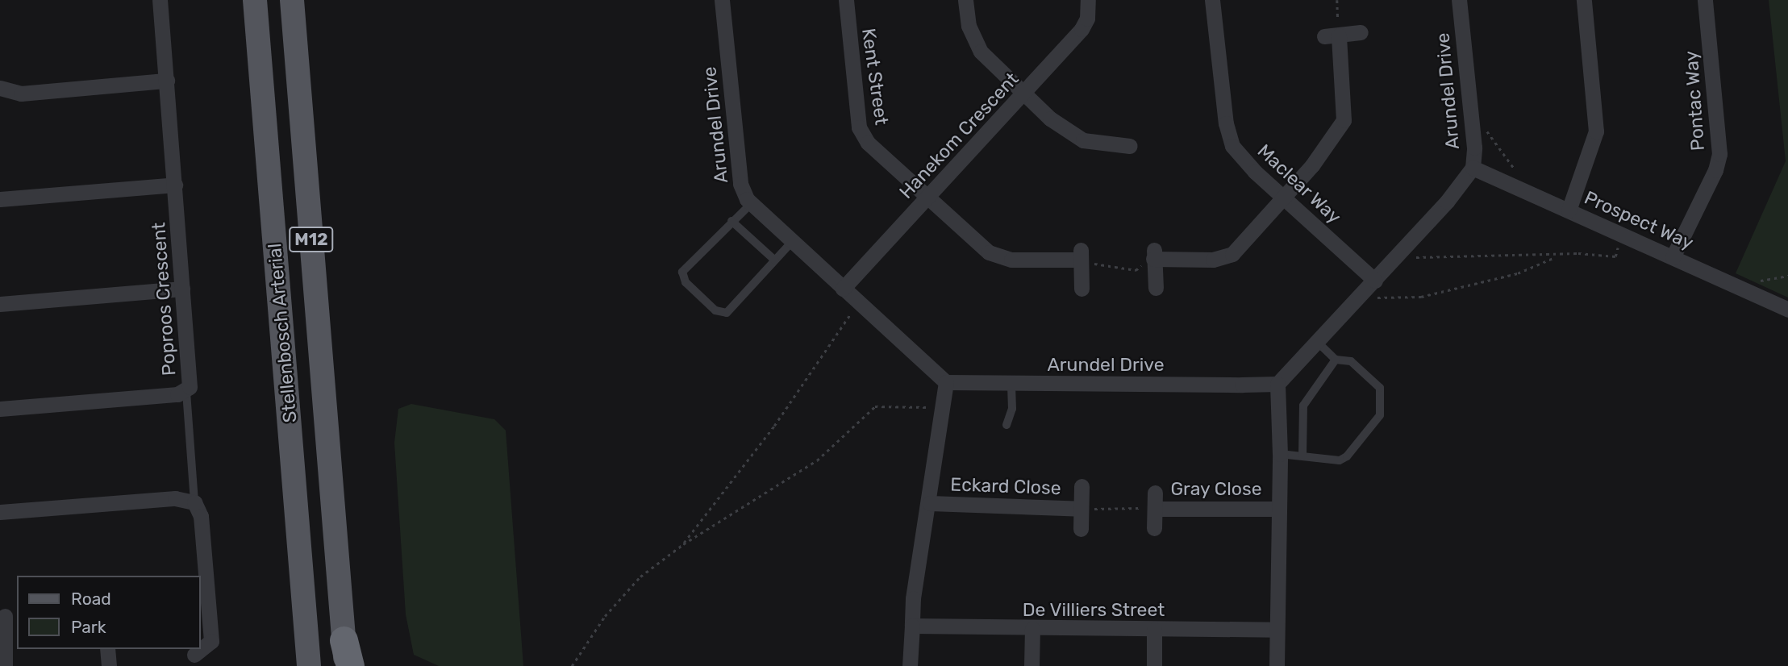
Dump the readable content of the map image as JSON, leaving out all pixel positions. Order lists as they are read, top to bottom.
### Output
{
  "streets": {
    "main road": ["M12", "Stellenbosch Arterial"],
    "street": [
      "Kent Street",
      "Arundel Drive",
      "Pontac Way",
      "Hanekom Crescent",
      "Maclear Way",
      "Prospect Way",
      "Poproos Crescent",
      "Eckard Close",
      "Gray Close",
      "De Villiers Street"
    ]
  },
  "crossings": [
    ["Kent Street", "Hanekom Crescent"],
    ["Arundel Drive", "Hanekom Crescent"],
    ["Arundel Drive", "Maclear Way"],
    ["Arundel Drive", "Prospect Way"],
    ["Pontac Way", "Prospect Way"]
  ],
  "legend": ["Road", "Park"]
}
